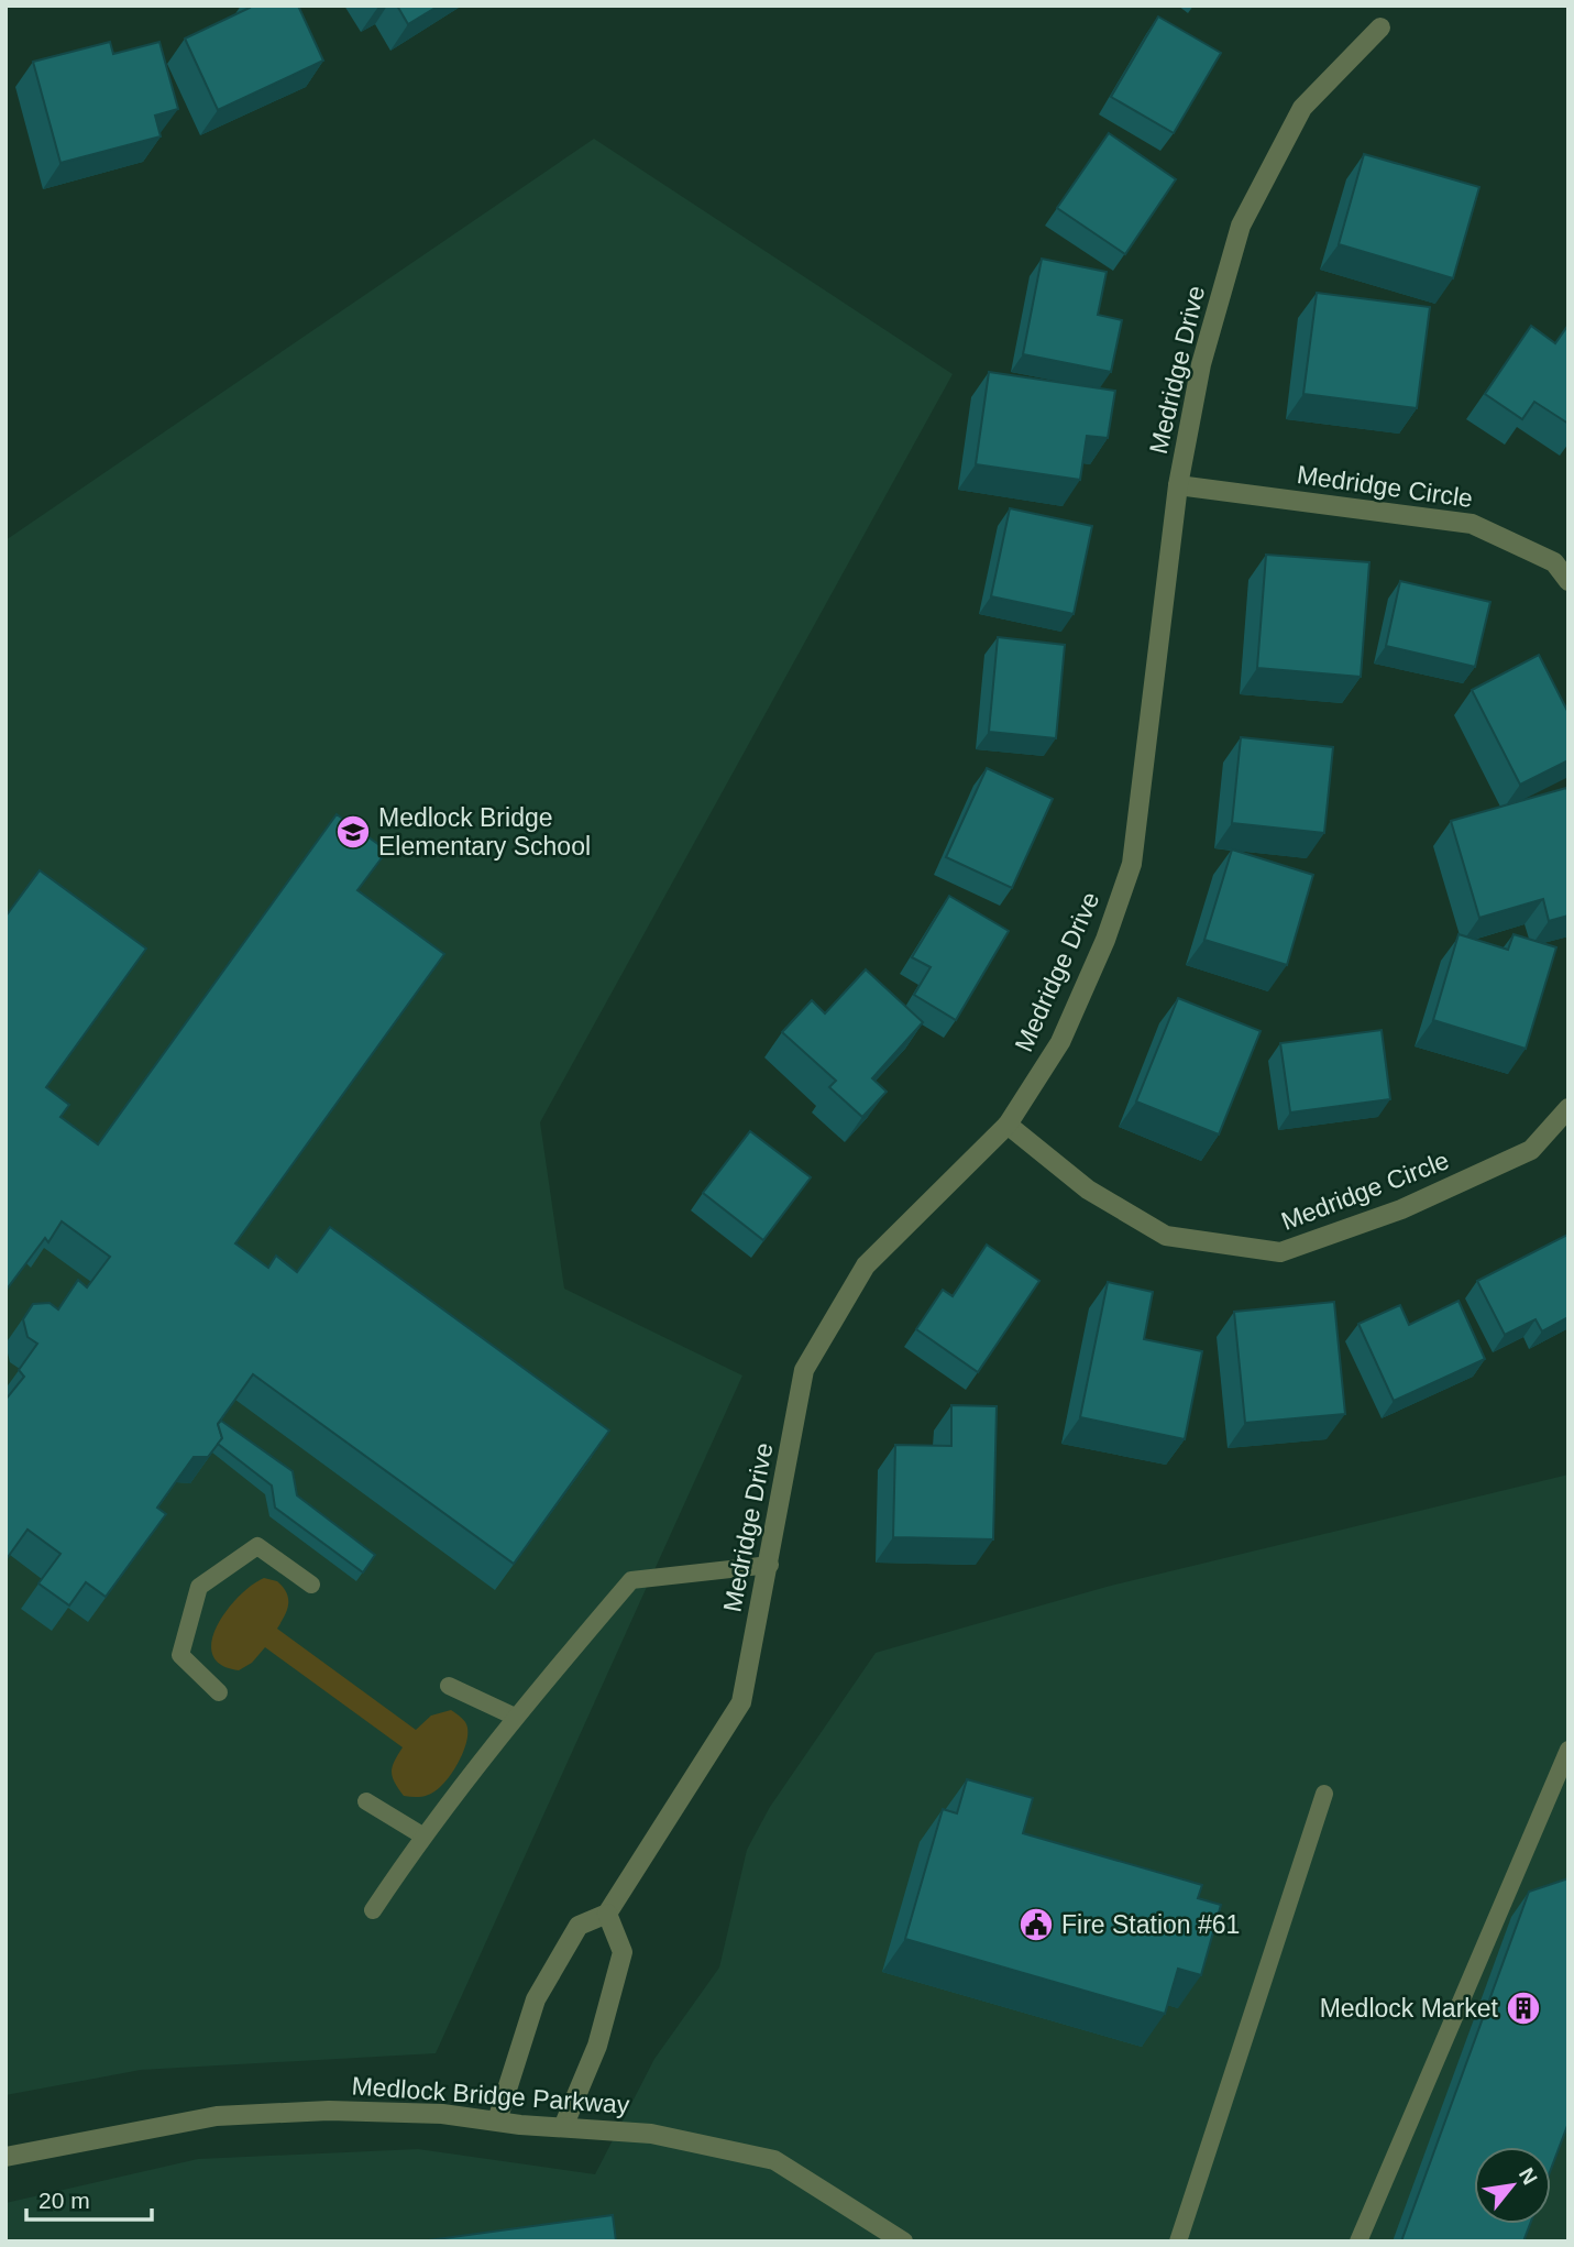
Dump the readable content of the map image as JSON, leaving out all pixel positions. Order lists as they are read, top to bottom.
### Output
{
  "streets": {
    "street": ["Medridge Drive", "Medridge Circle", "Medlock Bridge Parkway"]
  },
  "crossings": [
    ["Medridge Drive", "Medridge Circle"],
    ["Medridge Drive", "Medlock Bridge Parkway"]
  ],
  "places": {
    "school or university": ["Medlock Bridge Elementary School"],
    "public building": ["Fire Station #61"],
    "building": ["Medlock Market"]
  },
  "scale_bar": "20 m",
  "north": "top right"
}
